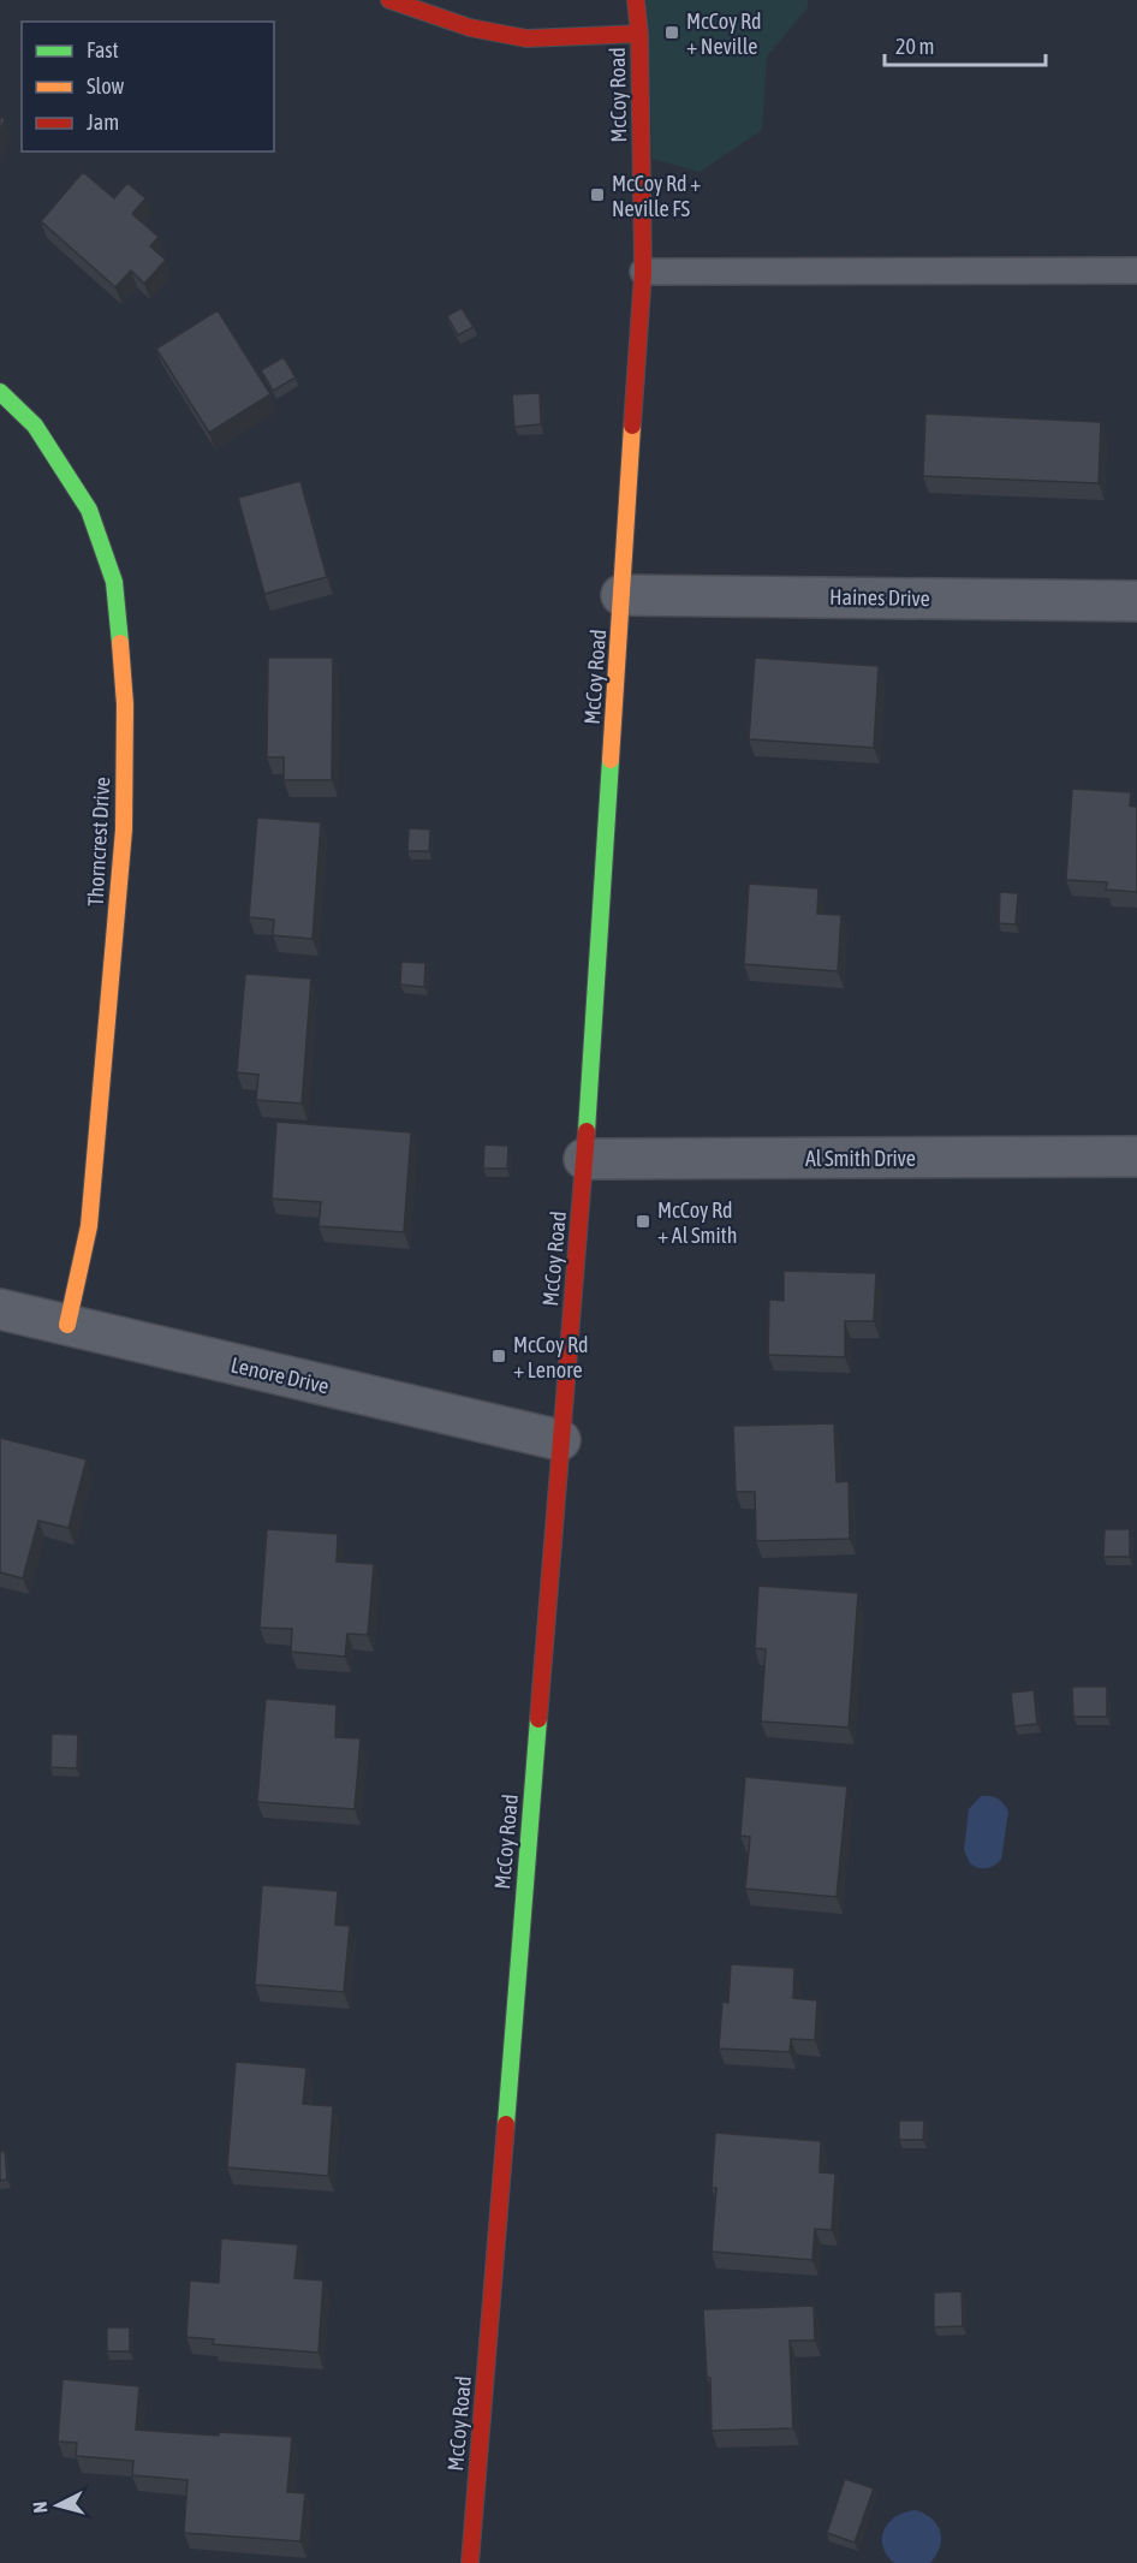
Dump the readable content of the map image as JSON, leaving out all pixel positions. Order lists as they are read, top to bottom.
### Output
{
  "streets": {
    "street": [
      "McCoy Road",
      "Haines Drive",
      "Thorncrest Drive",
      "Al Smith Drive",
      "Lenore Drive"
    ]
  },
  "crossings": [
    ["McCoy Road", "Haines Drive"],
    ["McCoy Road", "Al Smith Drive"],
    ["McCoy Road", "Lenore Drive"],
    ["Thorncrest Drive", "Lenore Drive"]
  ],
  "places": {
    "transit": [
      "McCoy Rd + Neville",
      "McCoy Rd + Neville FS",
      "McCoy Rd + Al Smith",
      "McCoy Rd + Lenore"
    ]
  },
  "legend": ["Fast", "Slow", "Jam"],
  "scale_bar": "20 m",
  "north": "left"
}
